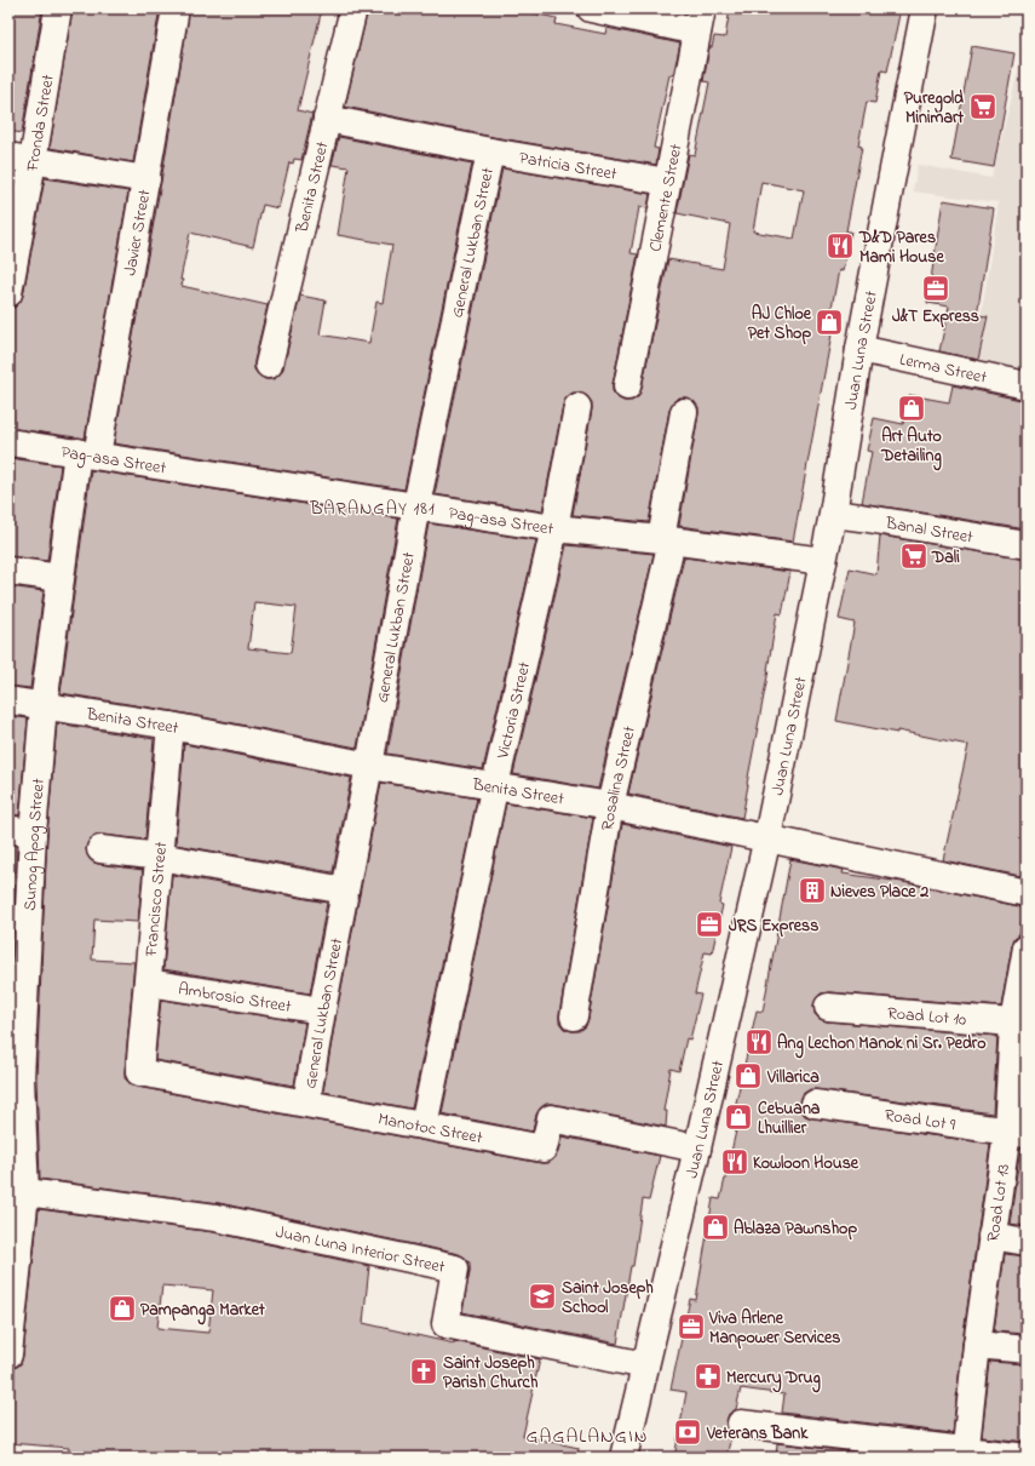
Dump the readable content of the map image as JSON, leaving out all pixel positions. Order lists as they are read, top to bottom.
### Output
{
  "streets": {
    "street": [
      "Fronda Street",
      "Patricia Street",
      "Benita Street",
      "Clemente Street",
      "Javier Street",
      "General Lukban Street",
      "Juan Luna Street",
      "Lerma Street",
      "Pag-asa Street",
      "Banal Street",
      "Victoria Street",
      "Rosalina Street",
      "Sunog Apog Street",
      "Francisco Street",
      "Ambrosio Street",
      "Road Lot 10",
      "Road Lot 9",
      "Manotoc Street",
      "Road Lot 13",
      "Juan Luna Interior Street"
    ]
  },
  "crossings": [
    ["Patricia Street", "Benita Street"],
    ["Patricia Street", "Clemente Street"],
    ["Patricia Street", "General Lukban Street"],
    ["Benita Street", "General Lukban Street"],
    ["Benita Street", "Juan Luna Street"],
    ["Benita Street", "Victoria Street"],
    ["Benita Street", "Rosalina Street"],
    ["Benita Street", "Sunog Apog Street"],
    ["Benita Street", "Francisco Street"],
    ["Javier Street", "Pag-asa Street"],
    ["Javier Street", "Sunog Apog Street"],
    ["General Lukban Street", "Pag-asa Street"],
    ["General Lukban Street", "Ambrosio Street"],
    ["General Lukban Street", "Manotoc Street"],
    ["Juan Luna Street", "Lerma Street"],
    ["Juan Luna Street", "Pag-asa Street"],
    ["Juan Luna Street", "Banal Street"],
    ["Juan Luna Street", "Manotoc Street"],
    ["Juan Luna Street", "Juan Luna Interior Street"],
    ["Pag-asa Street", "Victoria Street"],
    ["Pag-asa Street", "Rosalina Street"],
    ["Pag-asa Street", "Sunog Apog Street"],
    ["Victoria Street", "Manotoc Street"],
    ["Sunog Apog Street", "Juan Luna Interior Street"],
    ["Francisco Street", "Ambrosio Street"],
    ["Francisco Street", "Manotoc Street"],
    ["Road Lot 10", "Road Lot 13"],
    ["Road Lot 9", "Road Lot 13"]
  ],
  "districts": ["BARANGAY 181", "GAGALANGIN"],
  "places": {
    "supermarket": ["Puregold Minimart", "Dali"],
    "restaurant": ["D&D Pares Mami House", "Ang Lechon Manok ni Sr. Pedro", "Kowloon House"],
    "office": ["J&T Express", "JRS Express", "Viva Arlene Manpower Services"],
    "shop": [
      "AJ Chloe Pet Shop",
      "Art Auto Detailing",
      "Villarica",
      "Cebuana Lhuillier",
      "Ablaza Pawnshop",
      "Pampanga Market"
    ],
    "building": ["Nieves Place 2"],
    "school or university": ["Saint Joseph School"],
    "church": ["Saint Joseph Parish Church"],
    "pharmacy": ["Mercury Drug"],
    "bank": ["Veterans Bank"]
  }
}
